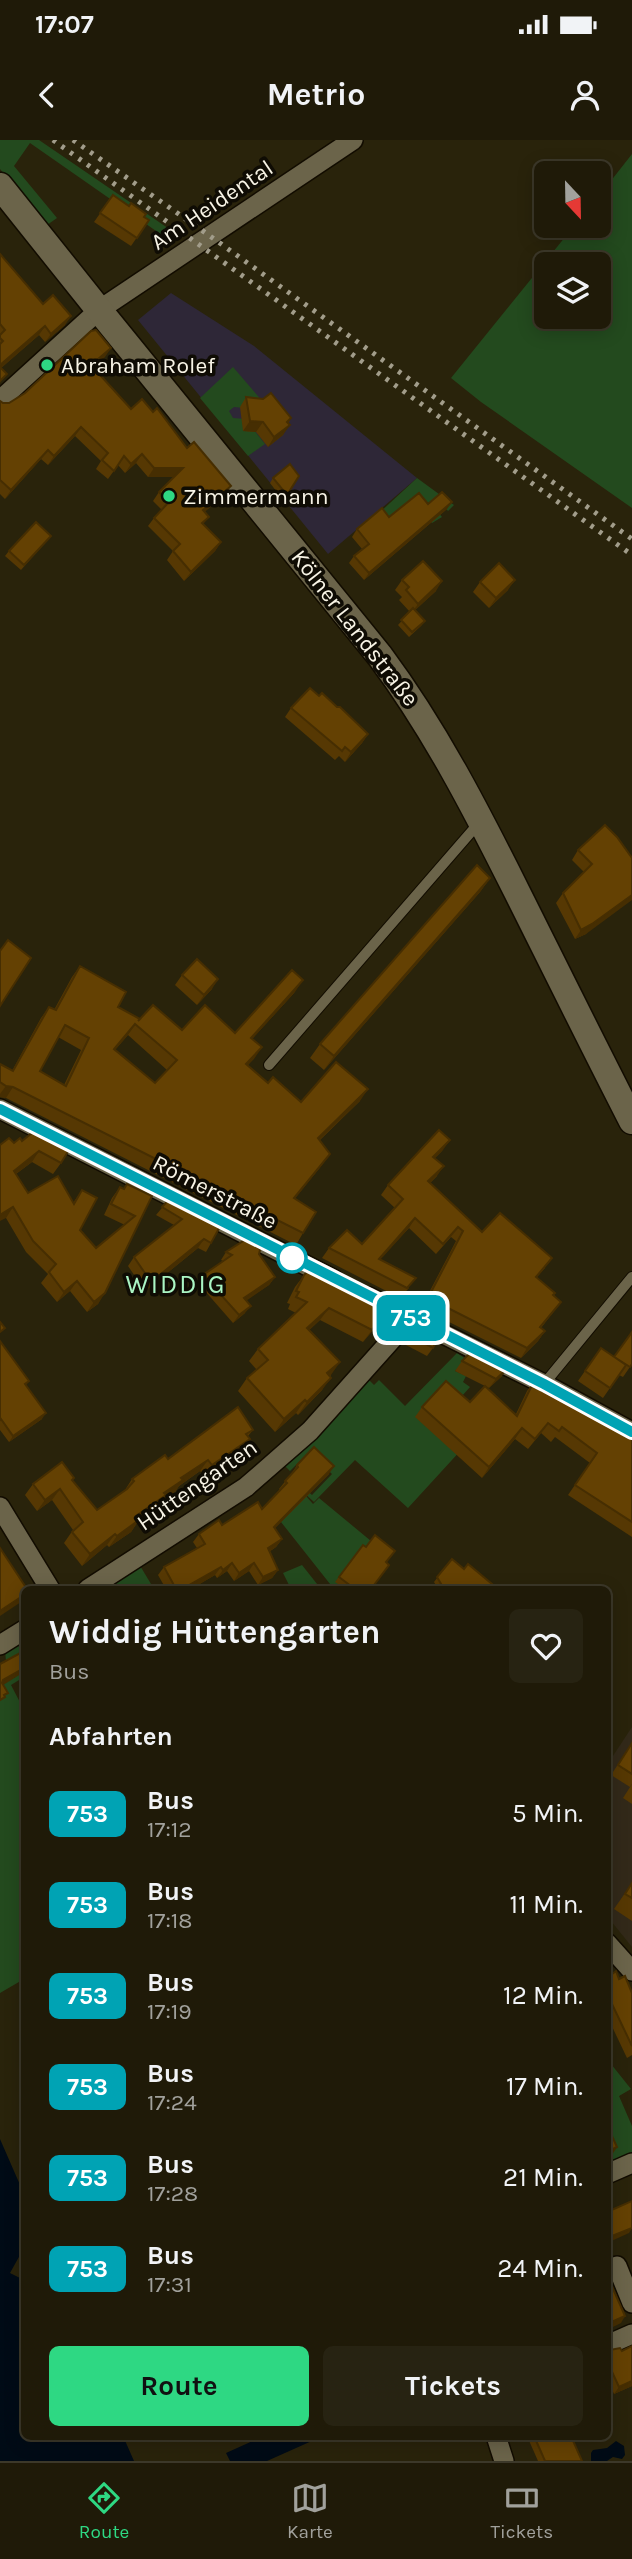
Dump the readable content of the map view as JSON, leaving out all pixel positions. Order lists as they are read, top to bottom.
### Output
{
  "streets": {
    "main road": ["Kölner Landstraße"],
    "street": ["Am Heidental", "Römerstraße", "Hüttengarten"]
  },
  "crossings": [
    ["Am Heidental", "Kölner Landstraße"],
    ["Römerstraße", "Hüttengarten"]
  ],
  "districts": ["WIDDIG"],
  "places": ["Abraham Rolef", "Zimmermann"],
  "lines": ["bus line 753"],
  "north": "bottom",
  "page": {
    "status": "17:07",
    "header": "Metrio",
    "on_map": "753",
    "heading": [
      ["Widdig Hüttengarten", "Bus"],
      "Abfahrten"
    ],
    "list": [
      {
        "mark": "753",
        "name": "Bus",
        "note": "17:12",
        "value": "5 Min."
      },
      {
        "mark": "753",
        "name": "Bus",
        "note": "17:18",
        "value": "11 Min."
      },
      {
        "mark": "753",
        "name": "Bus",
        "note": "17:19",
        "value": "12 Min."
      },
      {
        "mark": "753",
        "name": "Bus",
        "note": "17:24",
        "value": "17 Min."
      },
      {
        "mark": "753",
        "name": "Bus",
        "note": "17:28",
        "value": "21 Min."
      },
      {
        "mark": "753",
        "name": "Bus",
        "note": "17:31",
        "value": "24 Min."
      }
    ],
    "buttons": ["Route", "Tickets"],
    "tabs": ["Route", "Karte", "Tickets"]
  }
}
